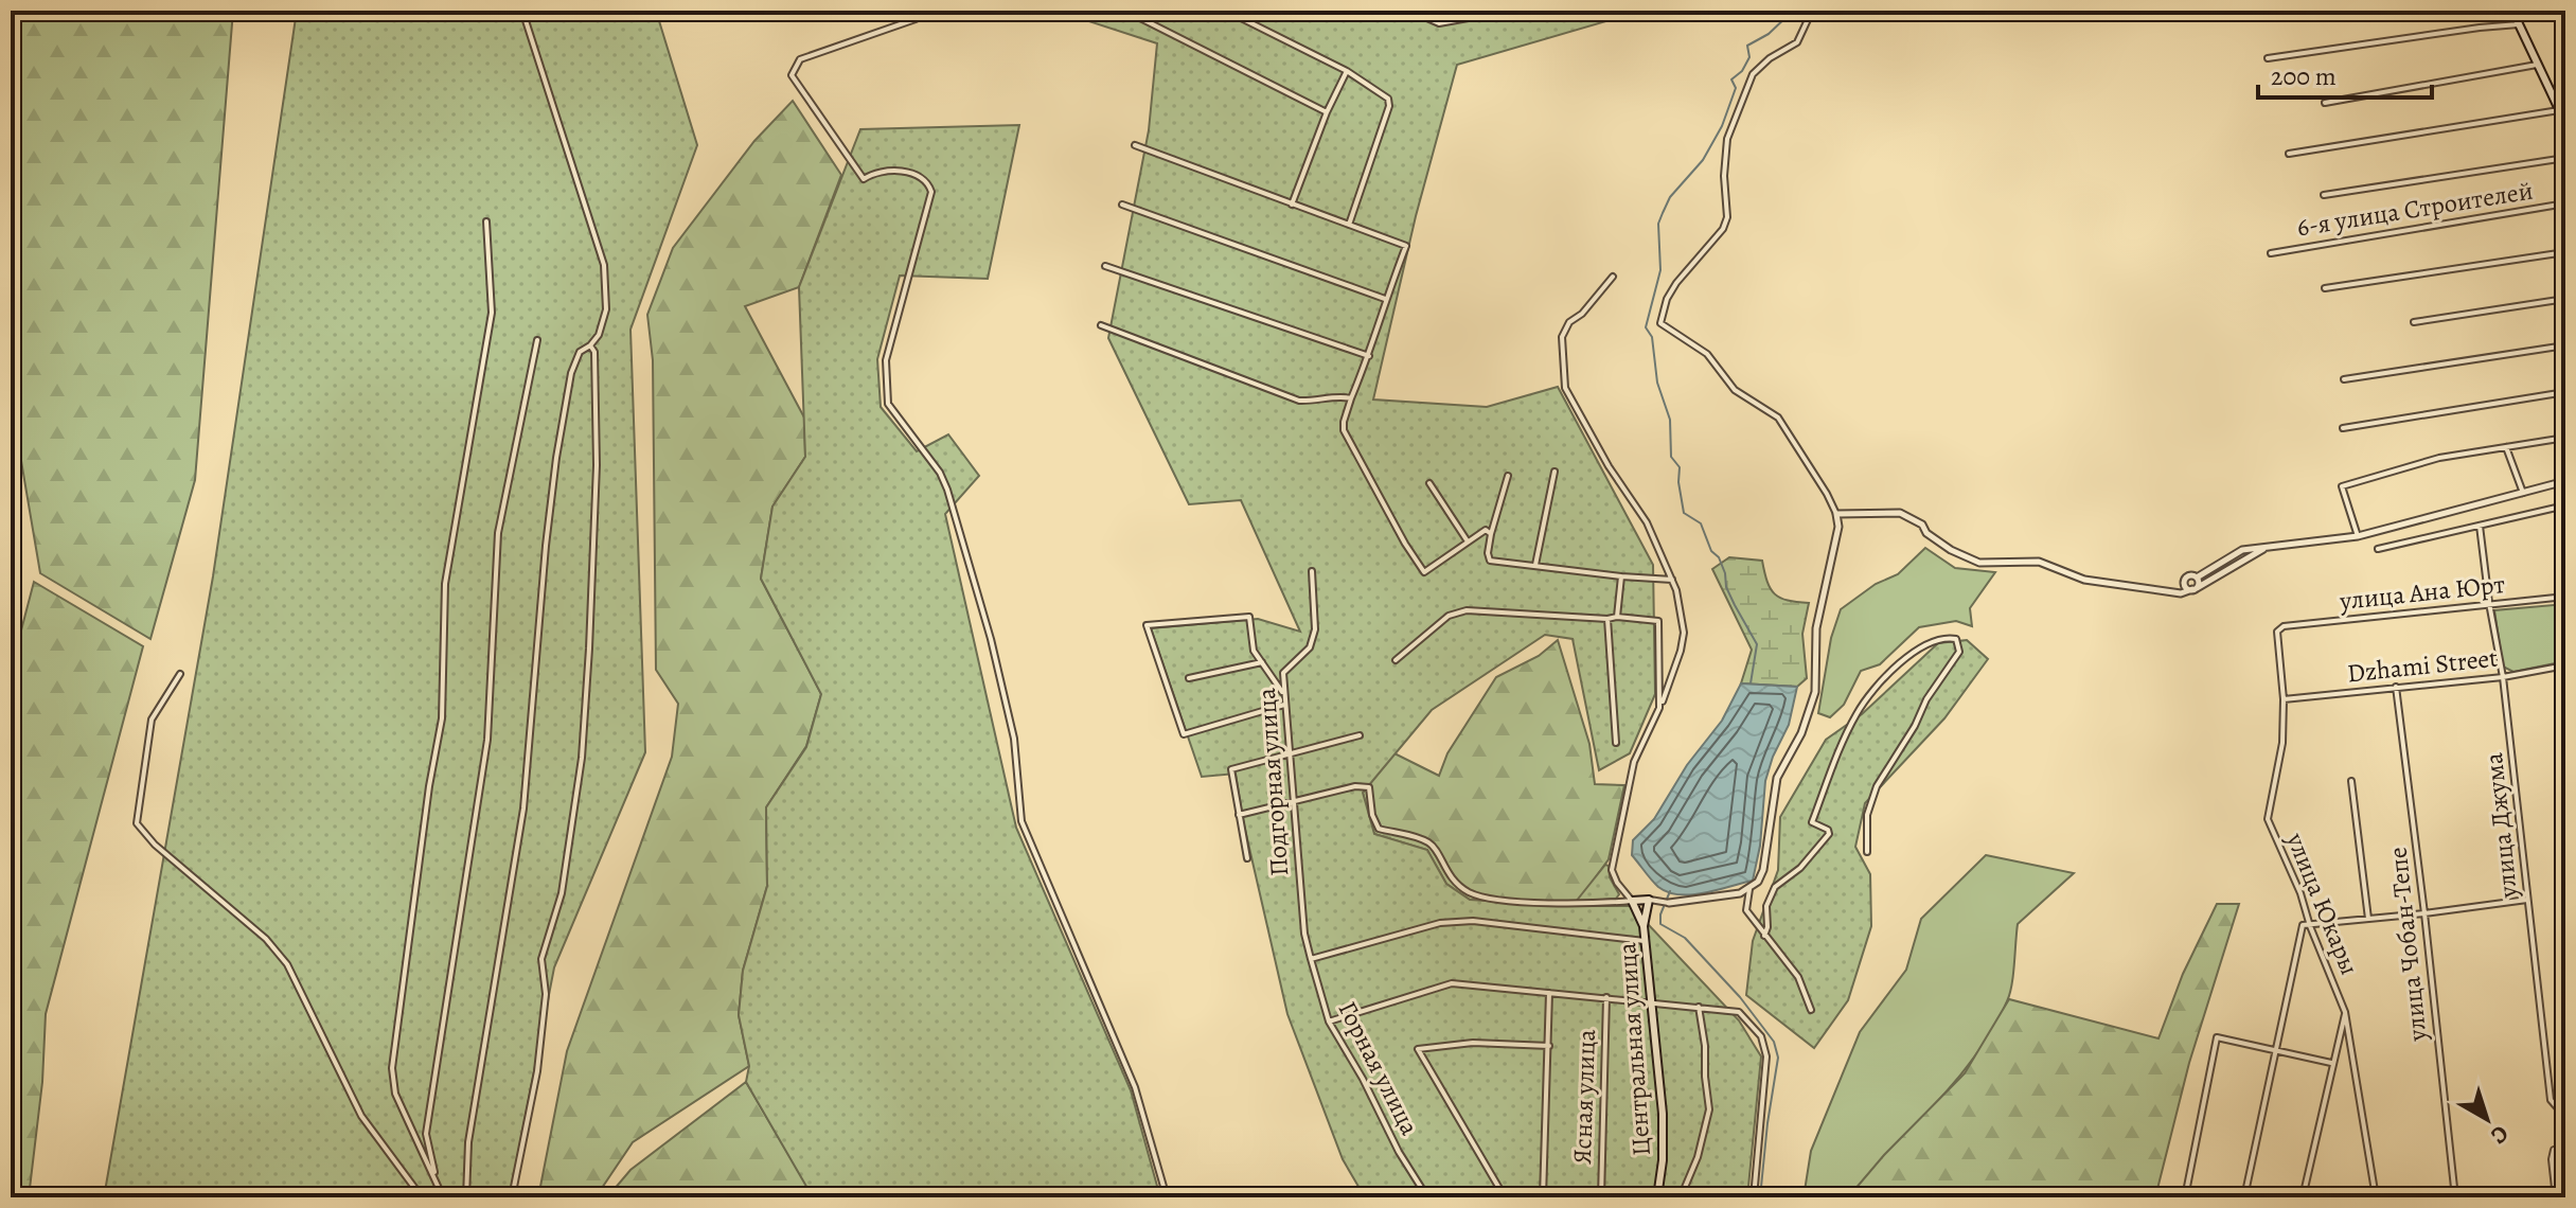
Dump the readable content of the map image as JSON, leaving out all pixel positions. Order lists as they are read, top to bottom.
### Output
{
  "streets": {
    "main road": ["Центральная улица"],
    "street": [
      "6-я улица Строителей",
      "улица Ана Юрт",
      "Dzhami Street",
      "Подгорная улица",
      "улица Джума",
      "улица Юкары",
      "улица Чобан-Тепе",
      "Горная улица",
      "Ясная улица"
    ]
  },
  "crossings": [
    ["улица Ана Юрт", "улица Джума"],
    ["улица Ана Юрт", "улица Юкары"],
    ["Dzhami Street", "улица Джума"],
    ["Dzhami Street", "улица Юкары"],
    ["Dzhami Street", "улица Чобан-Тепе"],
    ["Подгорная улица", "Горная улица"]
  ],
  "scale_bar": "200 m",
  "north": "bottom right"
}
